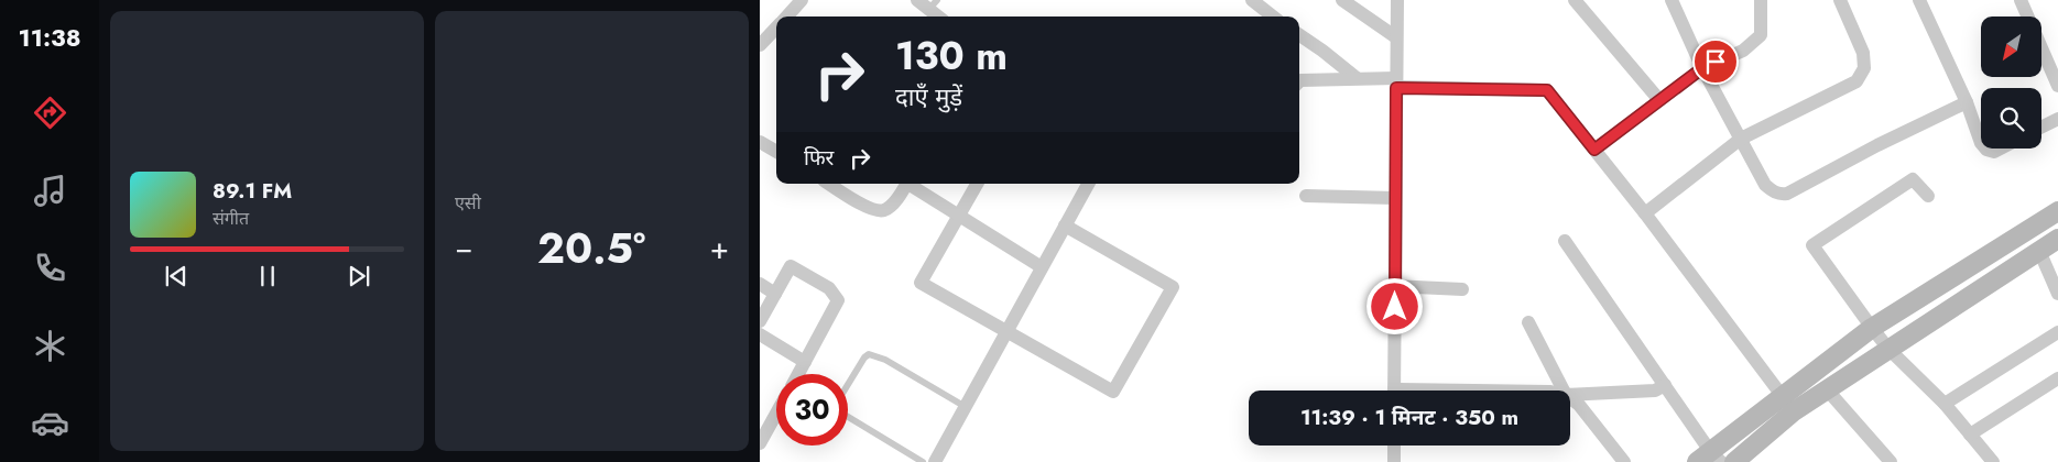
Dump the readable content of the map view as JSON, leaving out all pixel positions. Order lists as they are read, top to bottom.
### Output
{
  "north": "bottom left",
  "page": {
    "tabs": "11:38",
    "tile": "एसी",
    "turn": ["130 m", "दाएँ मुड़ें"],
    "then": "फिर",
    "song": ["89.1 FM", "संगीत"],
    "heat": ["−", "20.5°", "+"],
    "limit": "30",
    "trip": "11:39 · 1 मिनट · 350 m"
  }
}
